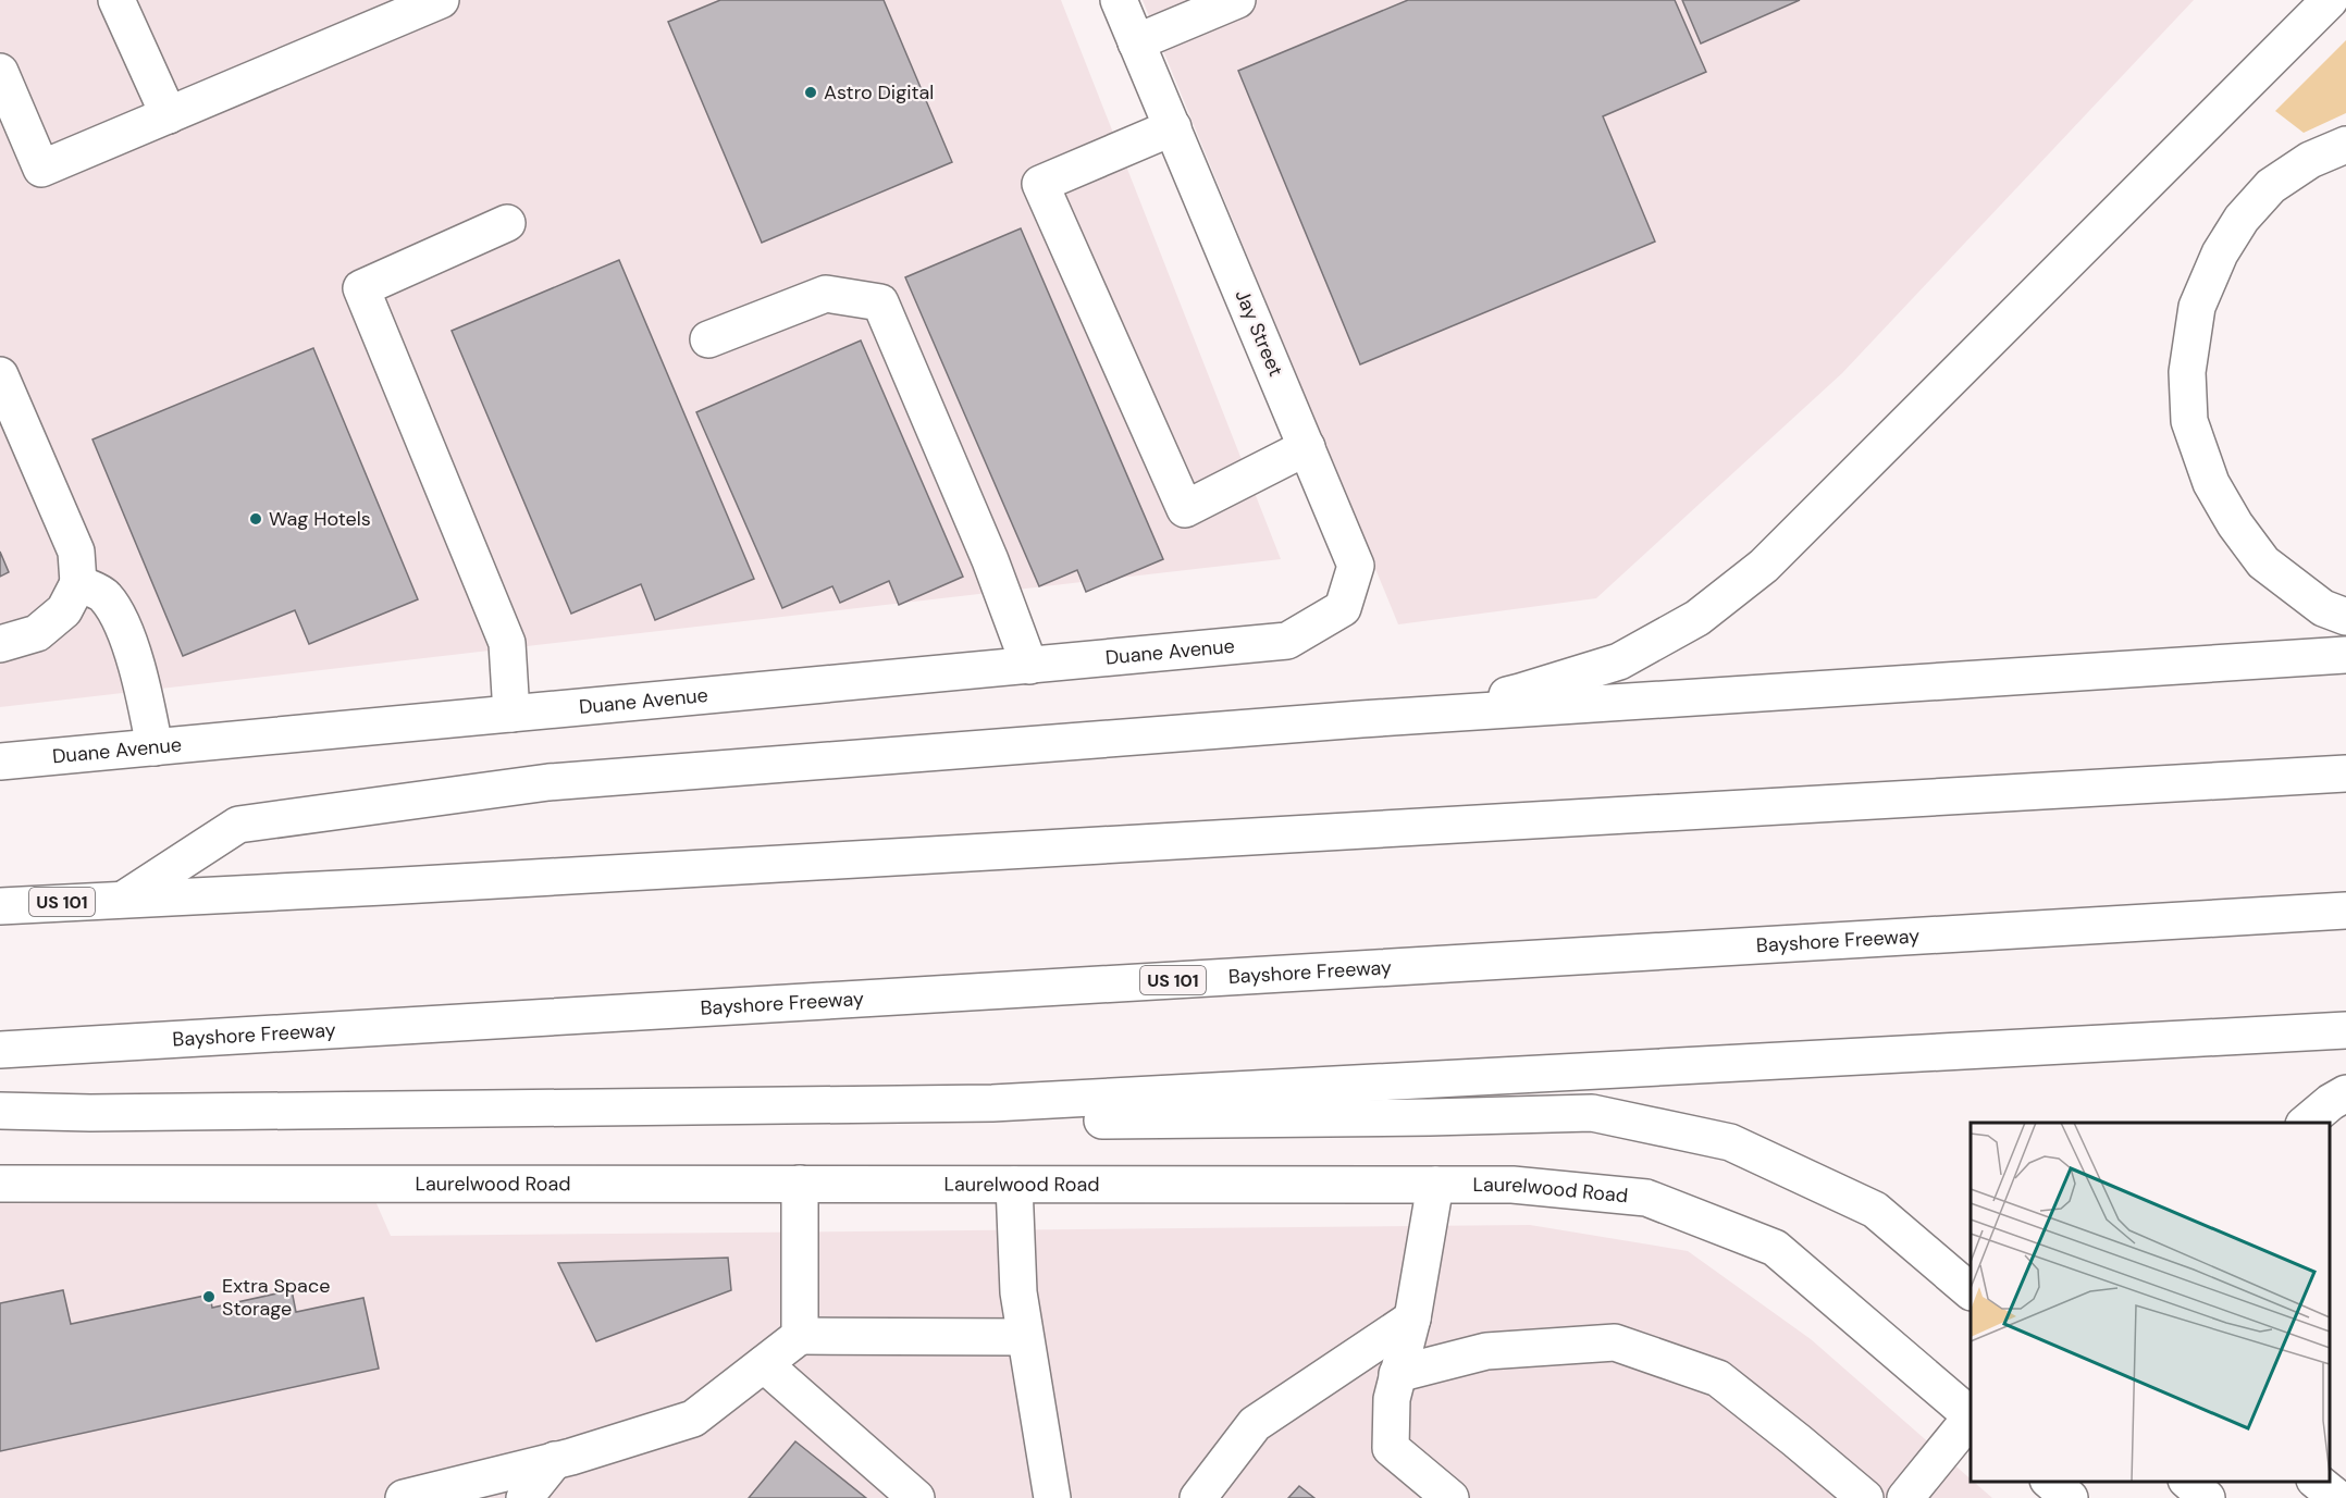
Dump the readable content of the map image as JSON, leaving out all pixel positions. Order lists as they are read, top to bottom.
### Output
{
  "streets": {
    "main road": [
      "Jay Street",
      "Duane Avenue",
      "US 101",
      "Bayshore Freeway",
      "Laurelwood Road"
    ]
  },
  "crossings": [
    ["Jay Street", "Duane Avenue"]
  ],
  "places": ["Astro Digital", "Wag Hotels", "Extra Space Storage"]
}
